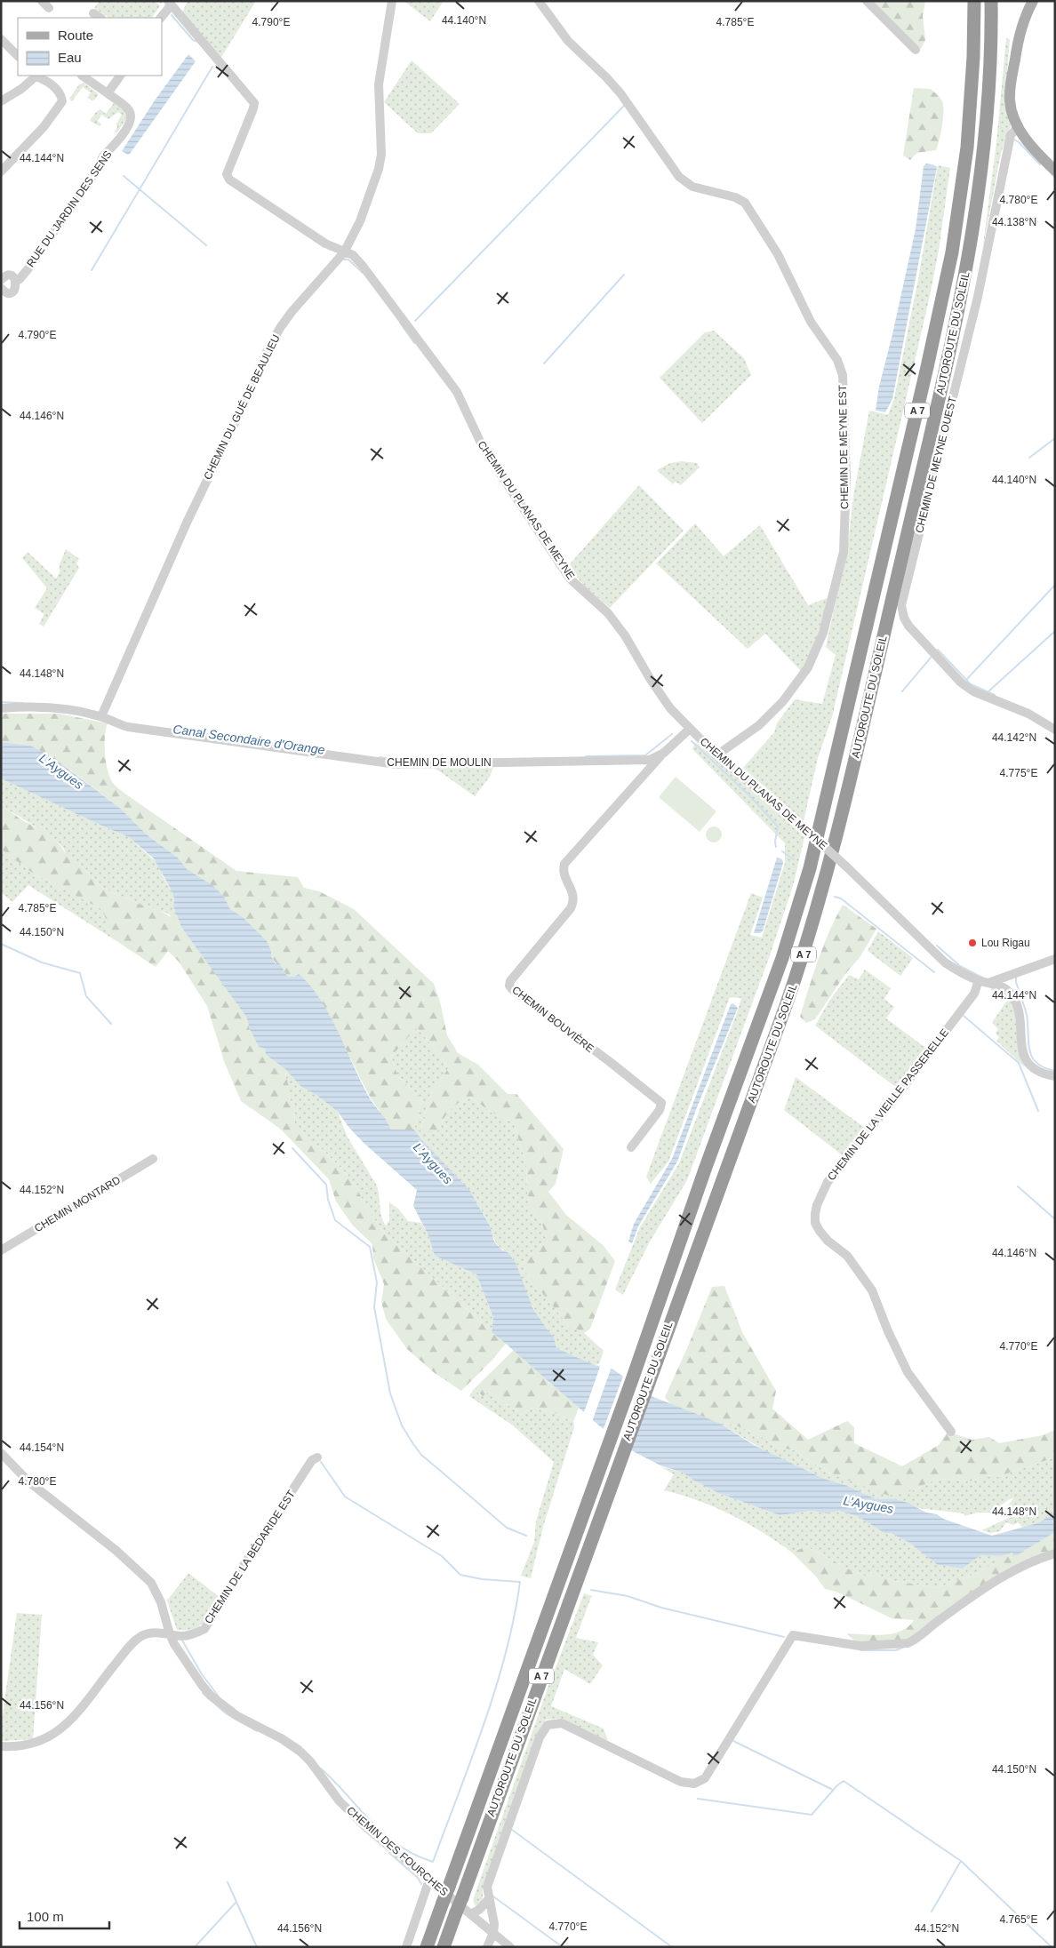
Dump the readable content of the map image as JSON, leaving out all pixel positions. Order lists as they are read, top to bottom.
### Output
{
  "streets": {
    "highway": ["AUTOROUTE DU SOLEIL", "A 7"],
    "street": [
      "RUE DU JARDIN DES SENS",
      "CHEMIN DU GUÉ DE BEAULIEU",
      "CHEMIN DE MEYNE EST",
      "CHEMIN DE MEYNE OUEST",
      "CHEMIN DU PLANAS DE MEYNE",
      "CHEMIN DE MOULIN",
      "CHEMIN BOUVIÈRE",
      "CHEMIN DE LA VIEILLE PASSERELLE",
      "CHEMIN MONTARD",
      "CHEMIN DE LA BÉDARIDE EST",
      "CHEMIN DES FOURCHES"
    ]
  },
  "crossings": [
    ["CHEMIN DU GUÉ DE BEAULIEU", "CHEMIN DU PLANAS DE MEYNE"],
    ["CHEMIN DU GUÉ DE BEAULIEU", "CHEMIN DE MOULIN"],
    ["CHEMIN DE MEYNE EST", "CHEMIN DU PLANAS DE MEYNE"],
    ["CHEMIN DU PLANAS DE MEYNE", "CHEMIN DE MOULIN"],
    ["CHEMIN DU PLANAS DE MEYNE", "CHEMIN DE LA VIEILLE PASSERELLE"],
    ["CHEMIN DE MOULIN", "CHEMIN BOUVIÈRE"],
    ["CHEMIN DE LA BÉDARIDE EST", "CHEMIN DES FOURCHES"]
  ],
  "water": ["Canal Secondaire d'Orange", "L'Aygues"],
  "places": ["Lou Rigau"],
  "legend": ["Route", "Eau"],
  "scale_bar": "100 m",
  "coordinates": [
    "44.140°N",
    "4.790°E",
    "4.785°E",
    "44.144°N",
    "4.780°E",
    "44.138°N",
    "44.146°N",
    "44.148°N",
    "44.142°N",
    "4.775°E",
    "44.150°N",
    "44.152°N",
    "4.770°E",
    "44.154°N",
    "44.156°N",
    "4.765°E"
  ]
}
